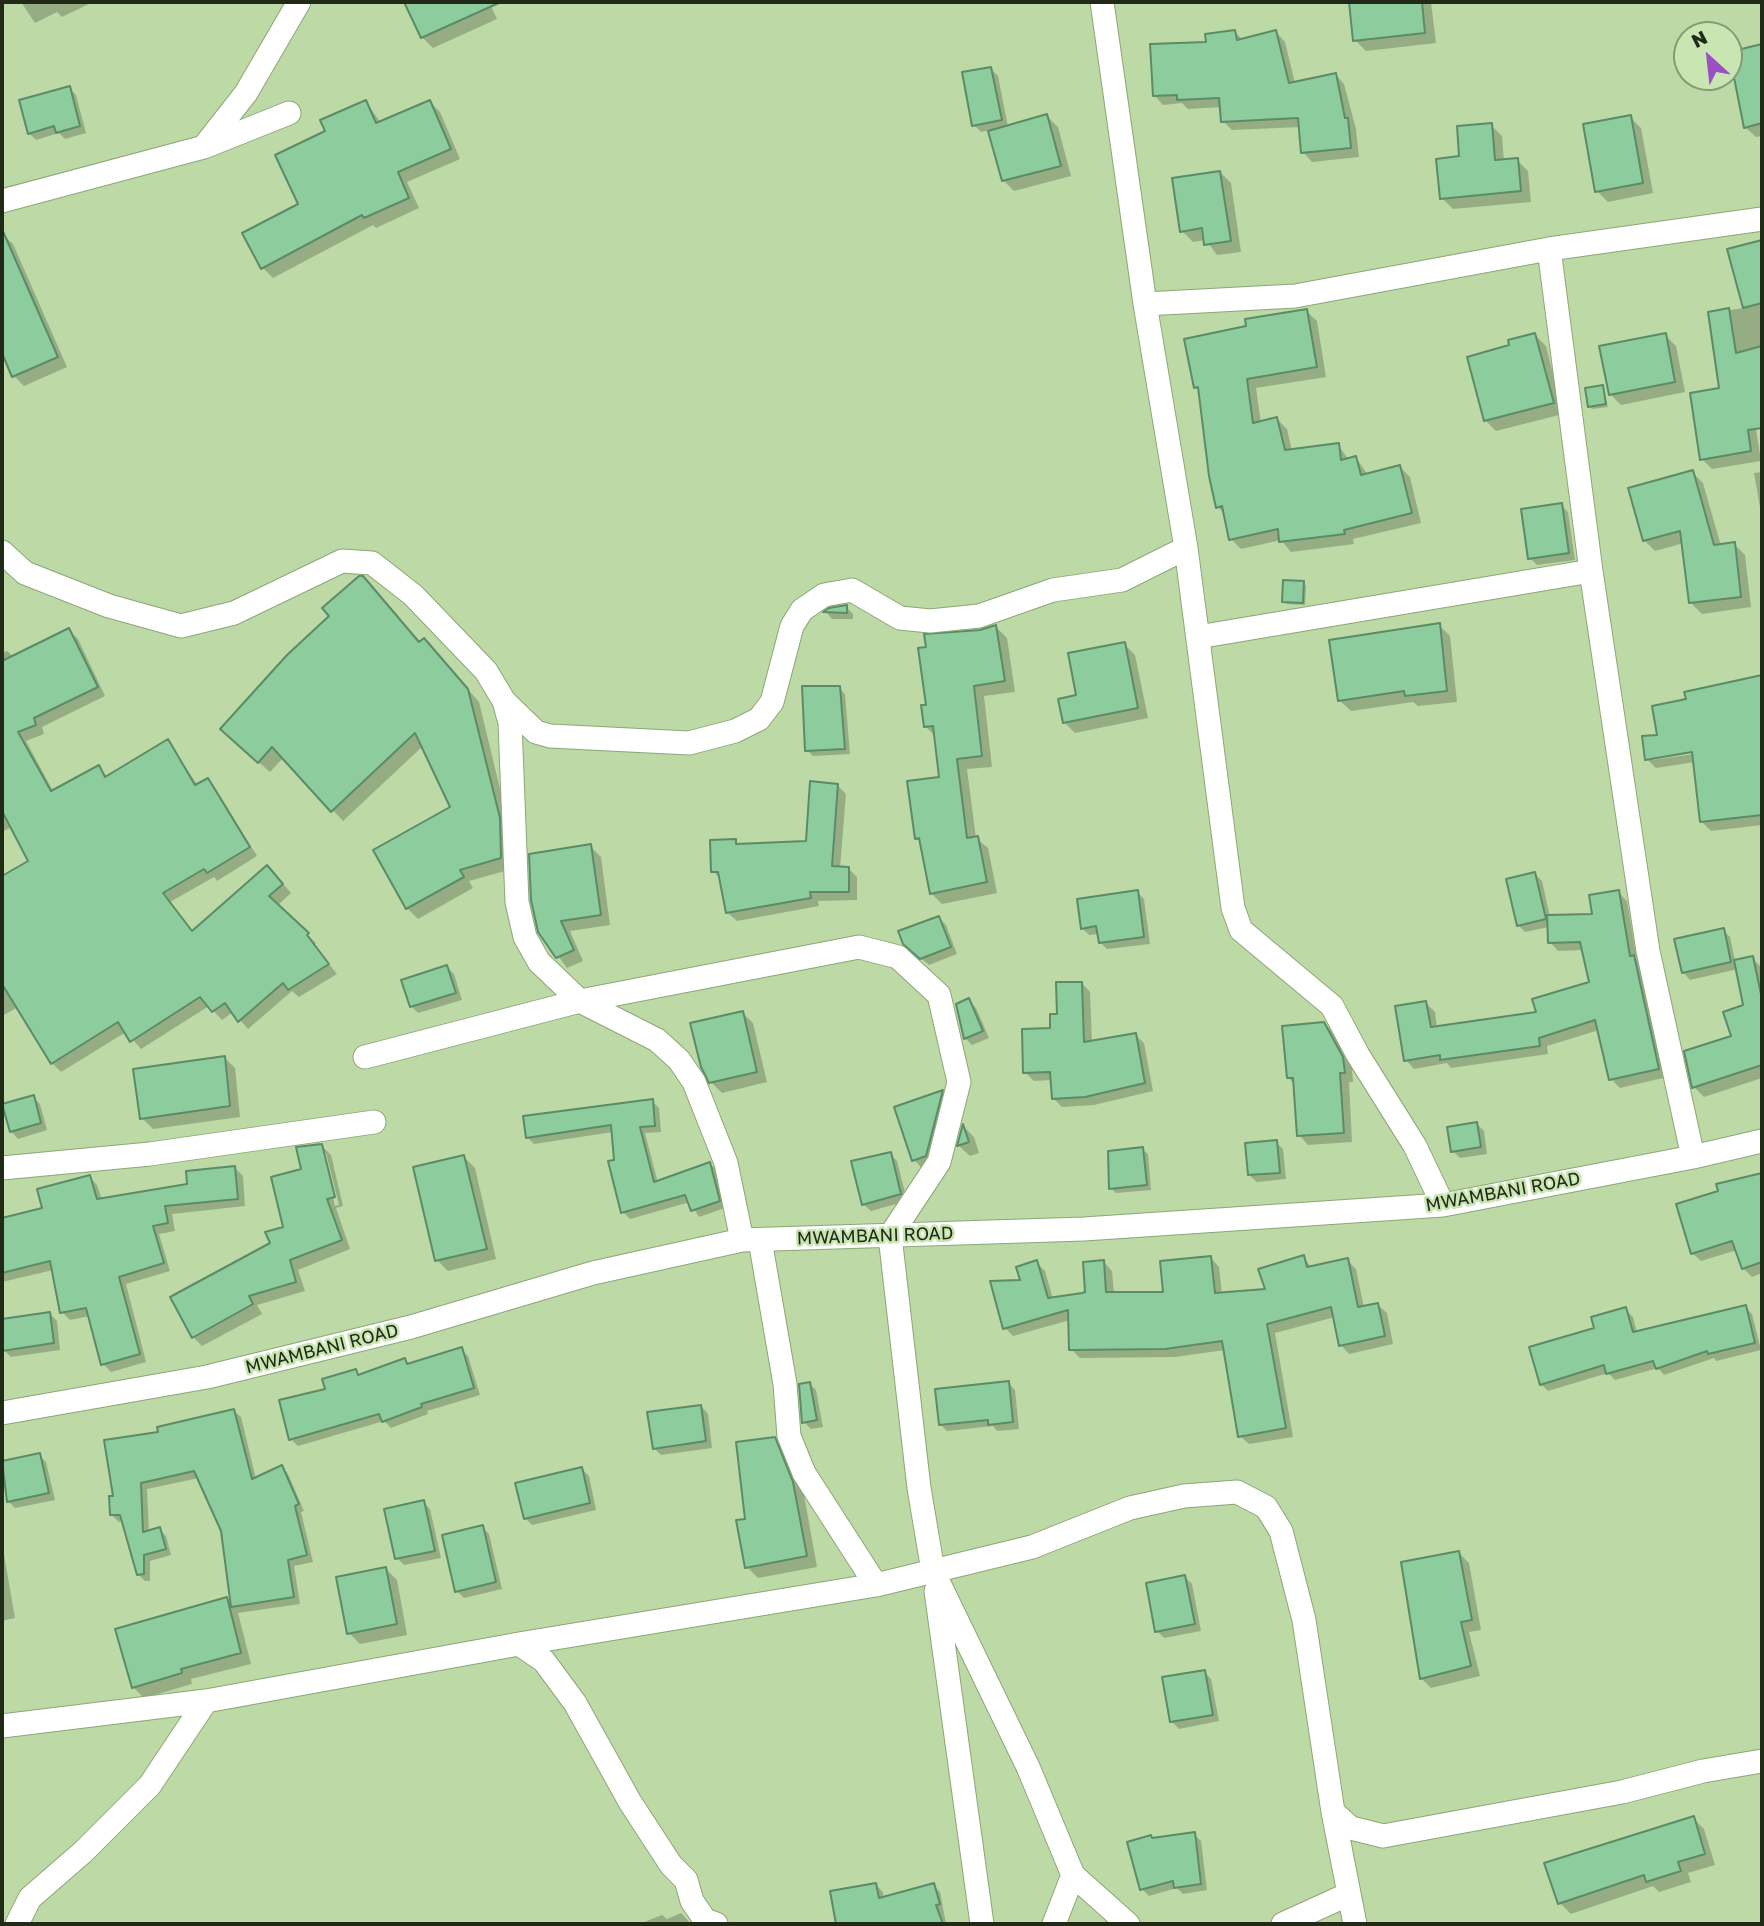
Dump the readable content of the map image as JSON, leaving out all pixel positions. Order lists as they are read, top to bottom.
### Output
{
  "streets": {
    "street": ["MWAMBANI ROAD"]
  },
  "north": "top left"
}
